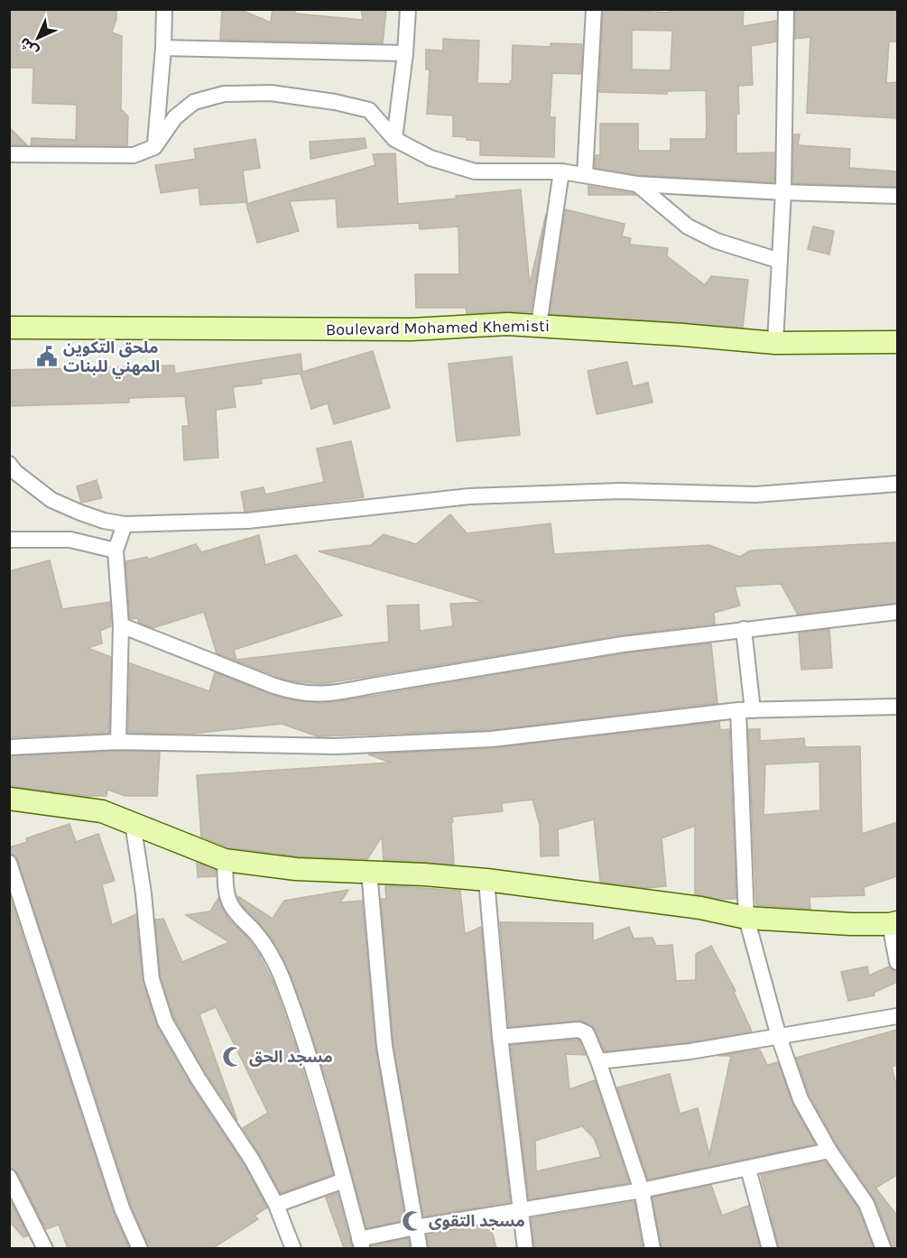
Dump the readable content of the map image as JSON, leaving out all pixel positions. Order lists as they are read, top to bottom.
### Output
{
  "streets": {
    "street": ["Boulevard Mohamed Khemisti"]
  },
  "places": {
    "public building": ["ملحق التكوين المهني للبنات"],
    "mosque": ["مسجد الحق", "مسجد التقوى"]
  },
  "north": "bottom left"
}
